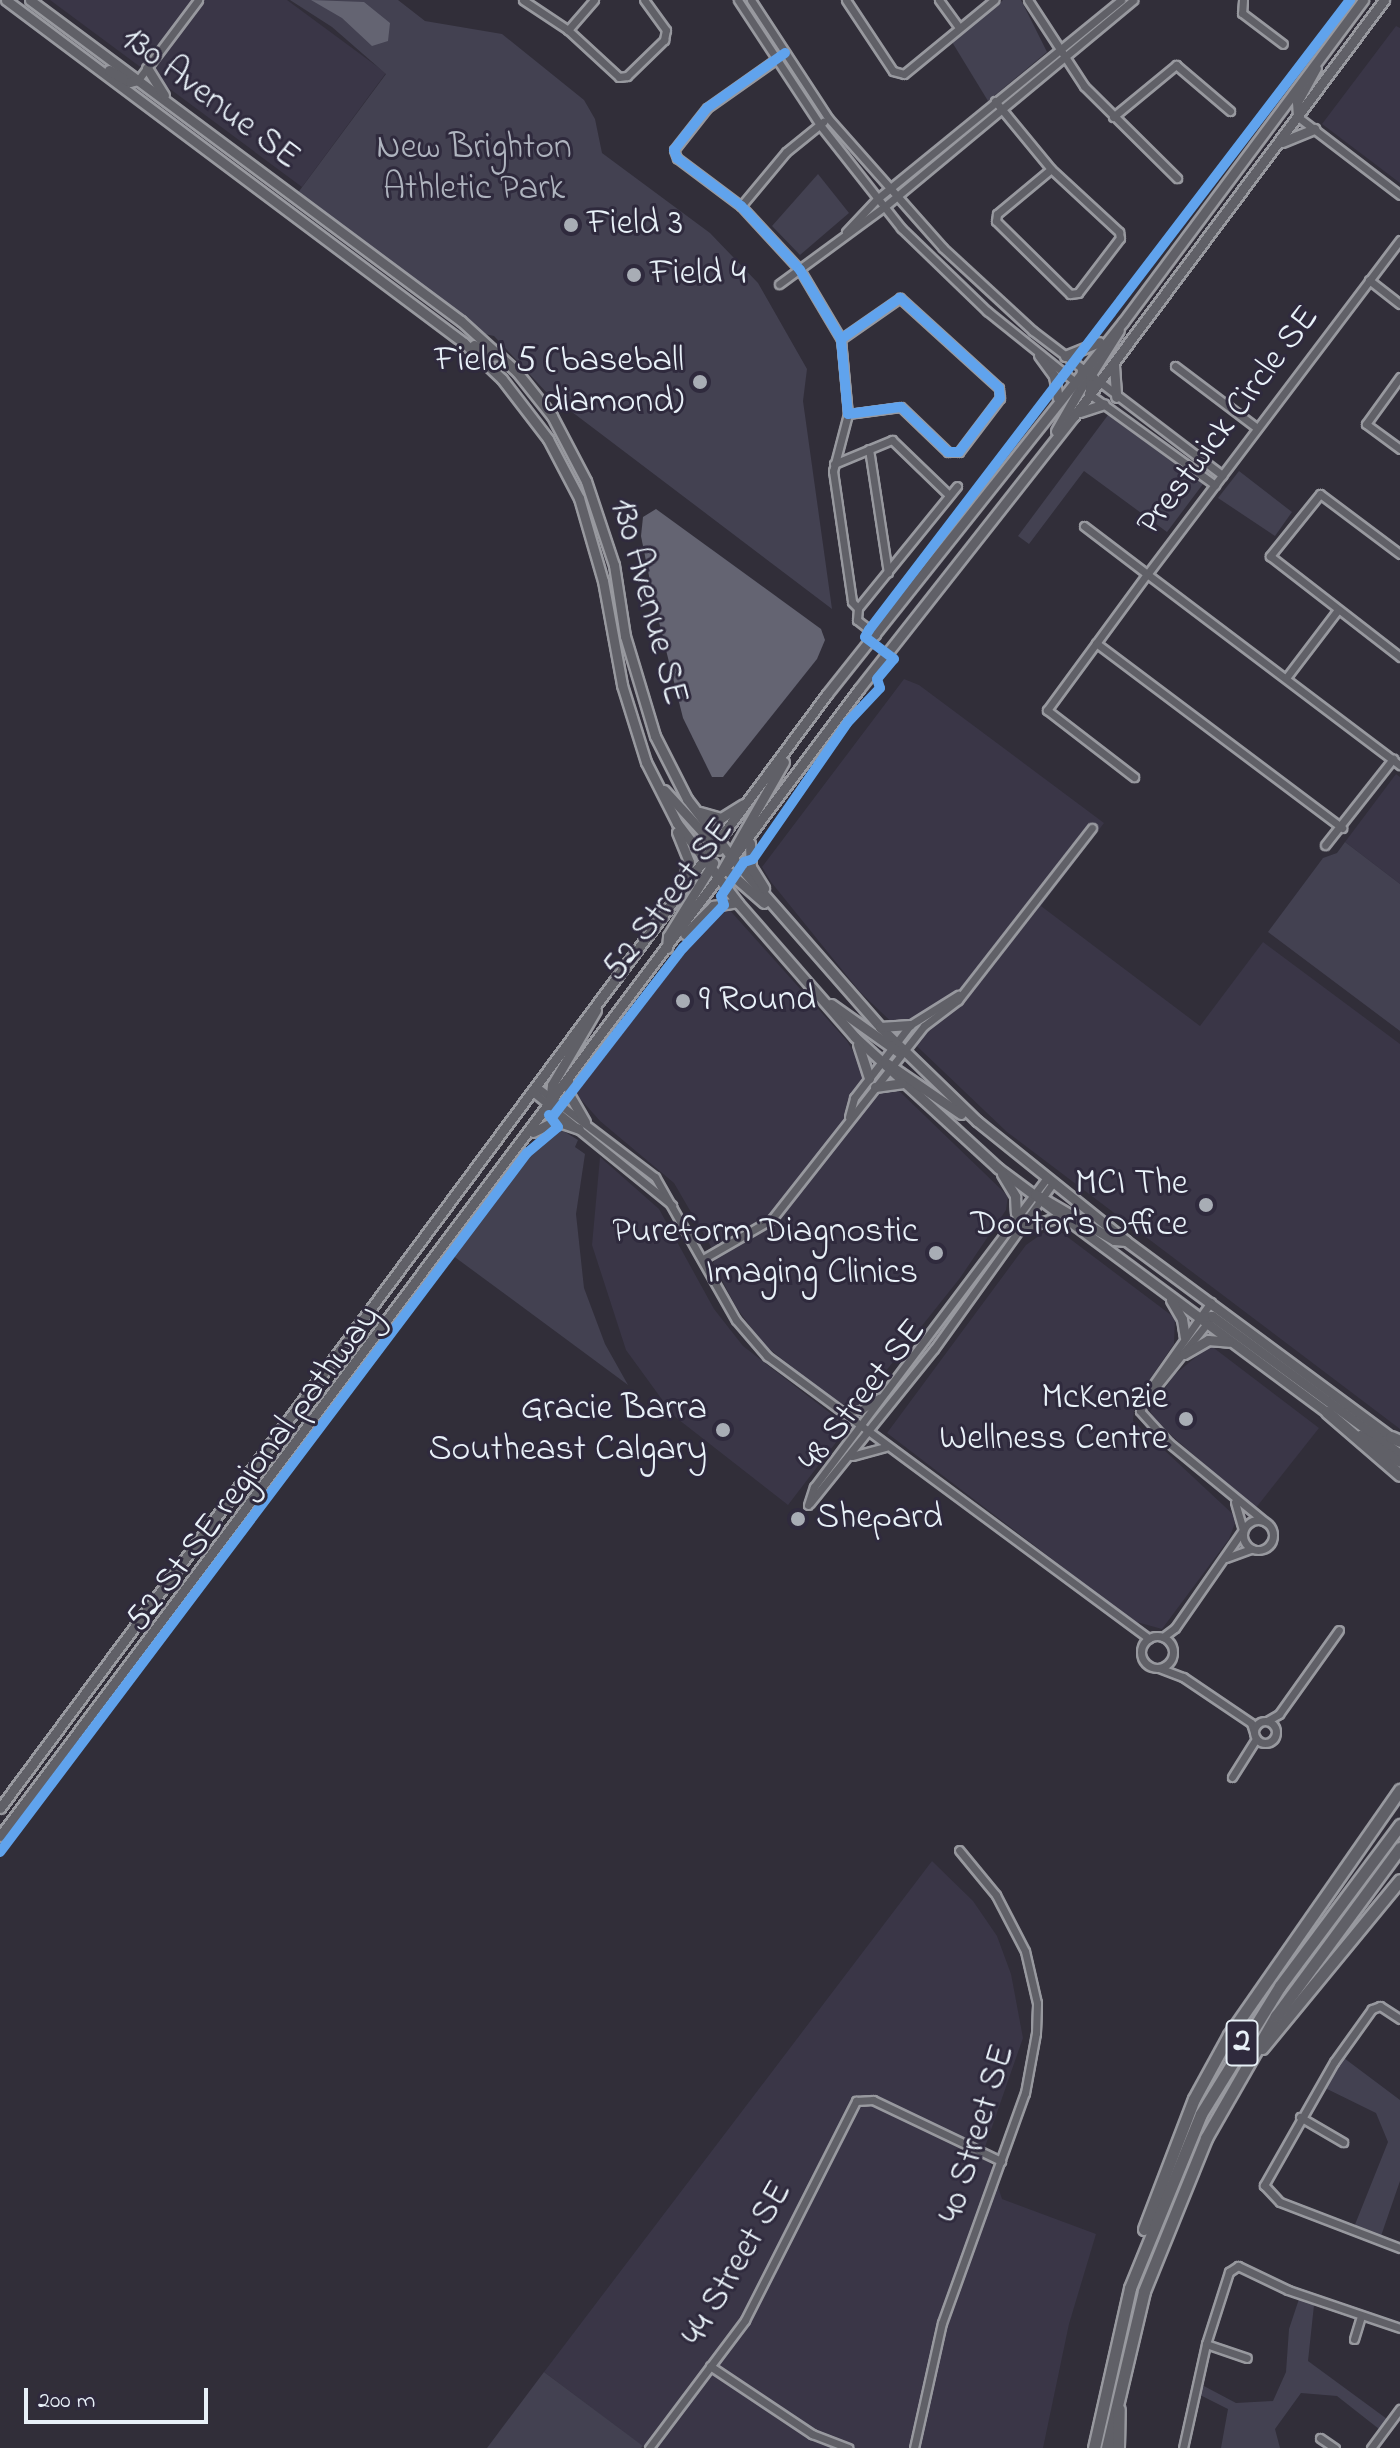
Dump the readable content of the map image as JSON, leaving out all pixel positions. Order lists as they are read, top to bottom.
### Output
{
  "streets": {
    "highway": ["2"],
    "main road": ["130 Avenue SE", "52 Street SE"],
    "street": [
      "Prestwick Circle SE",
      "48 Street SE",
      "40 Street SE",
      "44 Street SE"
    ],
    "cycle path": ["52 St SE regional pathway"]
  },
  "crossings": [
    ["130 Avenue SE", "52 Street SE"],
    ["130 Avenue SE", "48 Street SE"],
    ["40 Street SE", "44 Street SE"]
  ],
  "parks": ["New Brighton Athletic Park"],
  "places": [
    "Field 3",
    "Field 4",
    "Field 5 (baseball diamond)",
    "9 Round",
    "MCI The Doctor's Office",
    "Pureform Diagnostic Imaging Clinics",
    "McKenzie Wellness Centre",
    "Gracie Barra Southeast Calgary",
    "Shepard"
  ],
  "scale_bar": "200 m"
}
